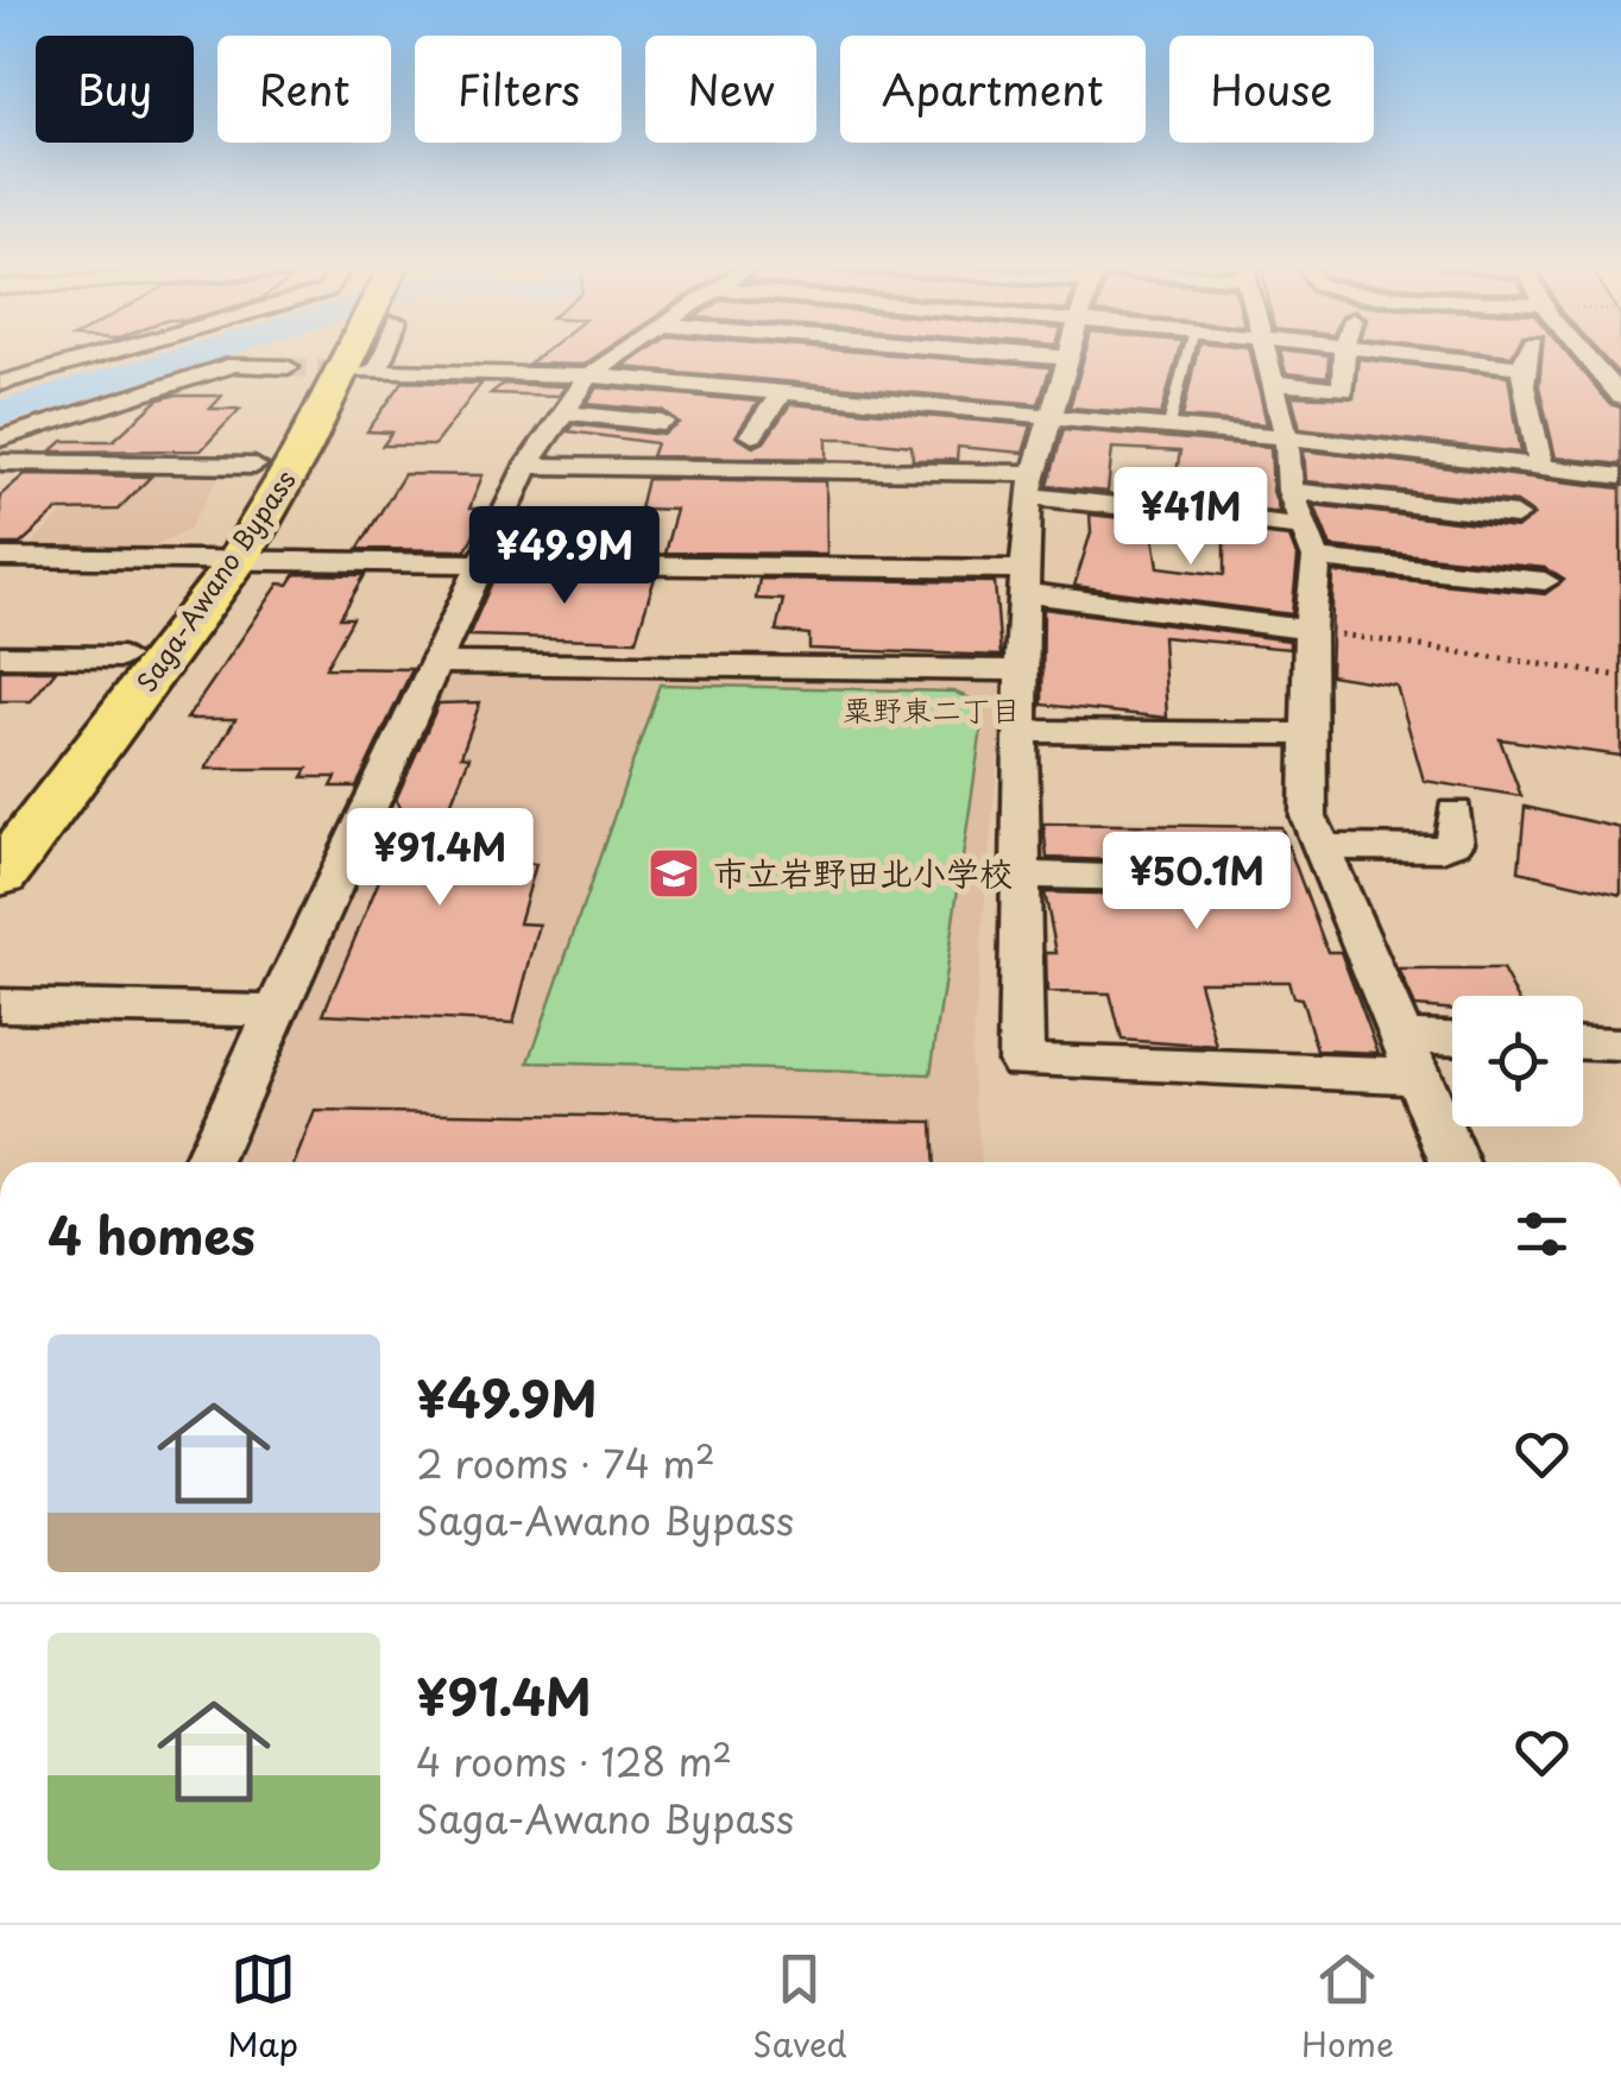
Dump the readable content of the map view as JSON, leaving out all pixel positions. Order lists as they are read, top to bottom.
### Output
{
  "streets": {
    "highway": ["Saga-Awano Bypass"]
  },
  "districts": ["粟野東二丁目"],
  "places": {
    "school or university": ["市立岩野田北小学校"]
  },
  "page": {
    "chip": [
      "Buy",
      "Rent",
      "Filters",
      "New",
      "Apartment",
      "House"
    ],
    "price": [
      "¥41M",
      "¥49.9M",
      "¥91.4M",
      "¥50.1M"
    ],
    "heading": "4 homes",
    "list": [
      {
        "name": "¥49.9M",
        "note": "2 rooms · 74 m² · Saga-Awano Bypass"
      },
      {
        "name": "¥91.4M",
        "note": "4 rooms · 128 m² · Saga-Awano Bypass"
      }
    ],
    "tabs": ["Map", "Saved", "Home"]
  }
}
